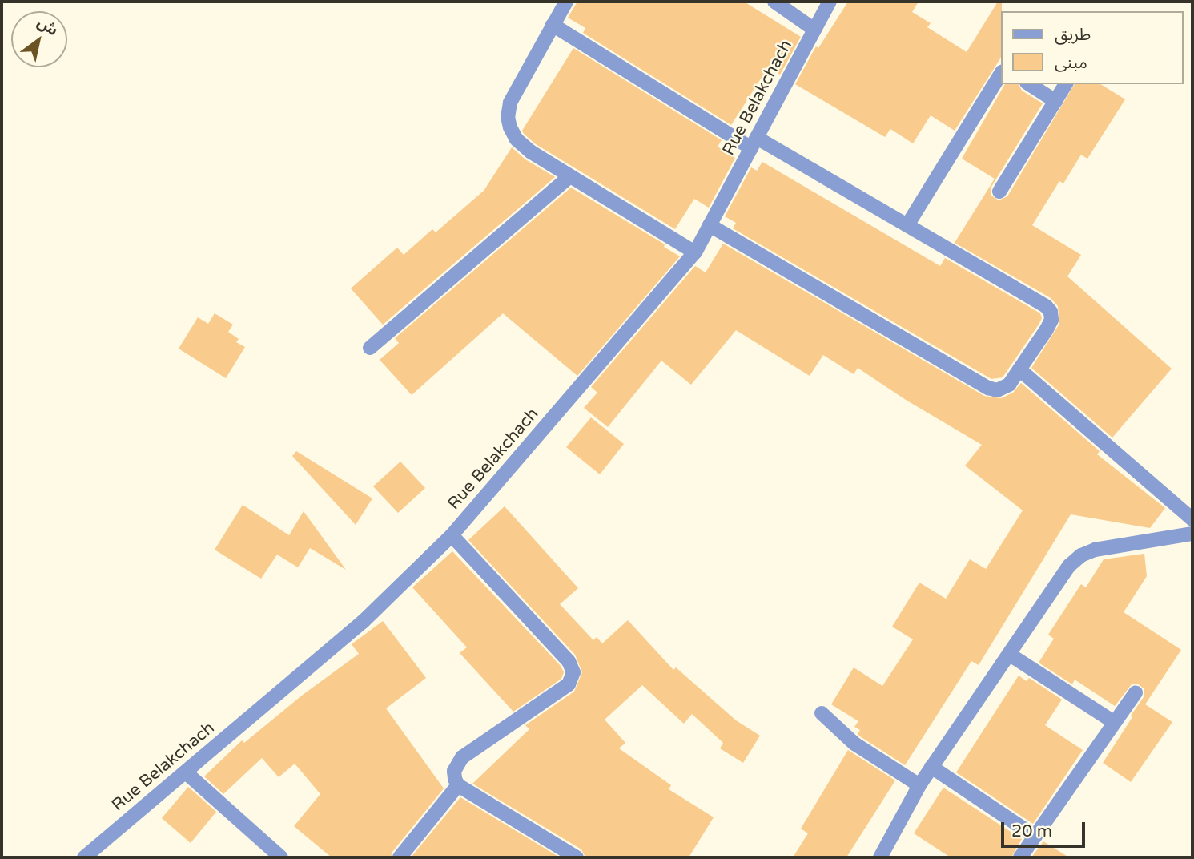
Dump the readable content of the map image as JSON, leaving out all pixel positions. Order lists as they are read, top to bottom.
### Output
{
  "streets": {
    "street": ["Rue Belakchach"]
  },
  "legend": ["طريق", "مبنى"],
  "scale_bar": "20 m",
  "north": "top right"
}
